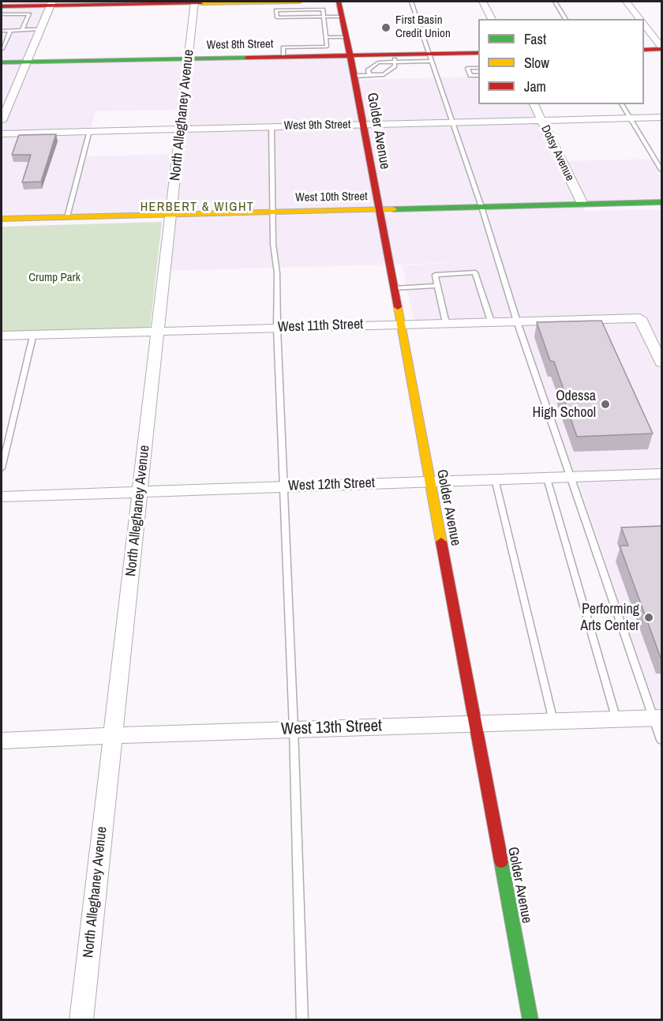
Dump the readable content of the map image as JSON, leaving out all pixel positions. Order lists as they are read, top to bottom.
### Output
{
  "streets": {
    "main road": ["West 8th Street", "Golder Avenue", "West 10th Street"],
    "street": [
      "North Alleghaney Avenue",
      "West 9th Street",
      "Dotsy Avenue",
      "West 11th Street",
      "West 12th Street",
      "West 13th Street"
    ]
  },
  "crossings": [
    ["West 8th Street", "North Alleghaney Avenue"],
    ["West 8th Street", "Golder Avenue"],
    ["North Alleghaney Avenue", "West 9th Street"],
    ["North Alleghaney Avenue", "West 10th Street"],
    ["North Alleghaney Avenue", "West 11th Street"],
    ["North Alleghaney Avenue", "West 12th Street"],
    ["North Alleghaney Avenue", "West 13th Street"],
    ["West 9th Street", "Golder Avenue"],
    ["West 9th Street", "Dotsy Avenue"],
    ["Golder Avenue", "West 10th Street"],
    ["Golder Avenue", "West 11th Street"],
    ["Golder Avenue", "West 12th Street"],
    ["Golder Avenue", "West 13th Street"],
    ["Dotsy Avenue", "West 10th Street"]
  ],
  "districts": ["HERBERT & WIGHT"],
  "parks": ["Crump Park"],
  "places": ["First Basin Credit Union", "Odessa High School", "Performing Arts Center"],
  "legend": ["Fast", "Slow", "Jam"]
}
